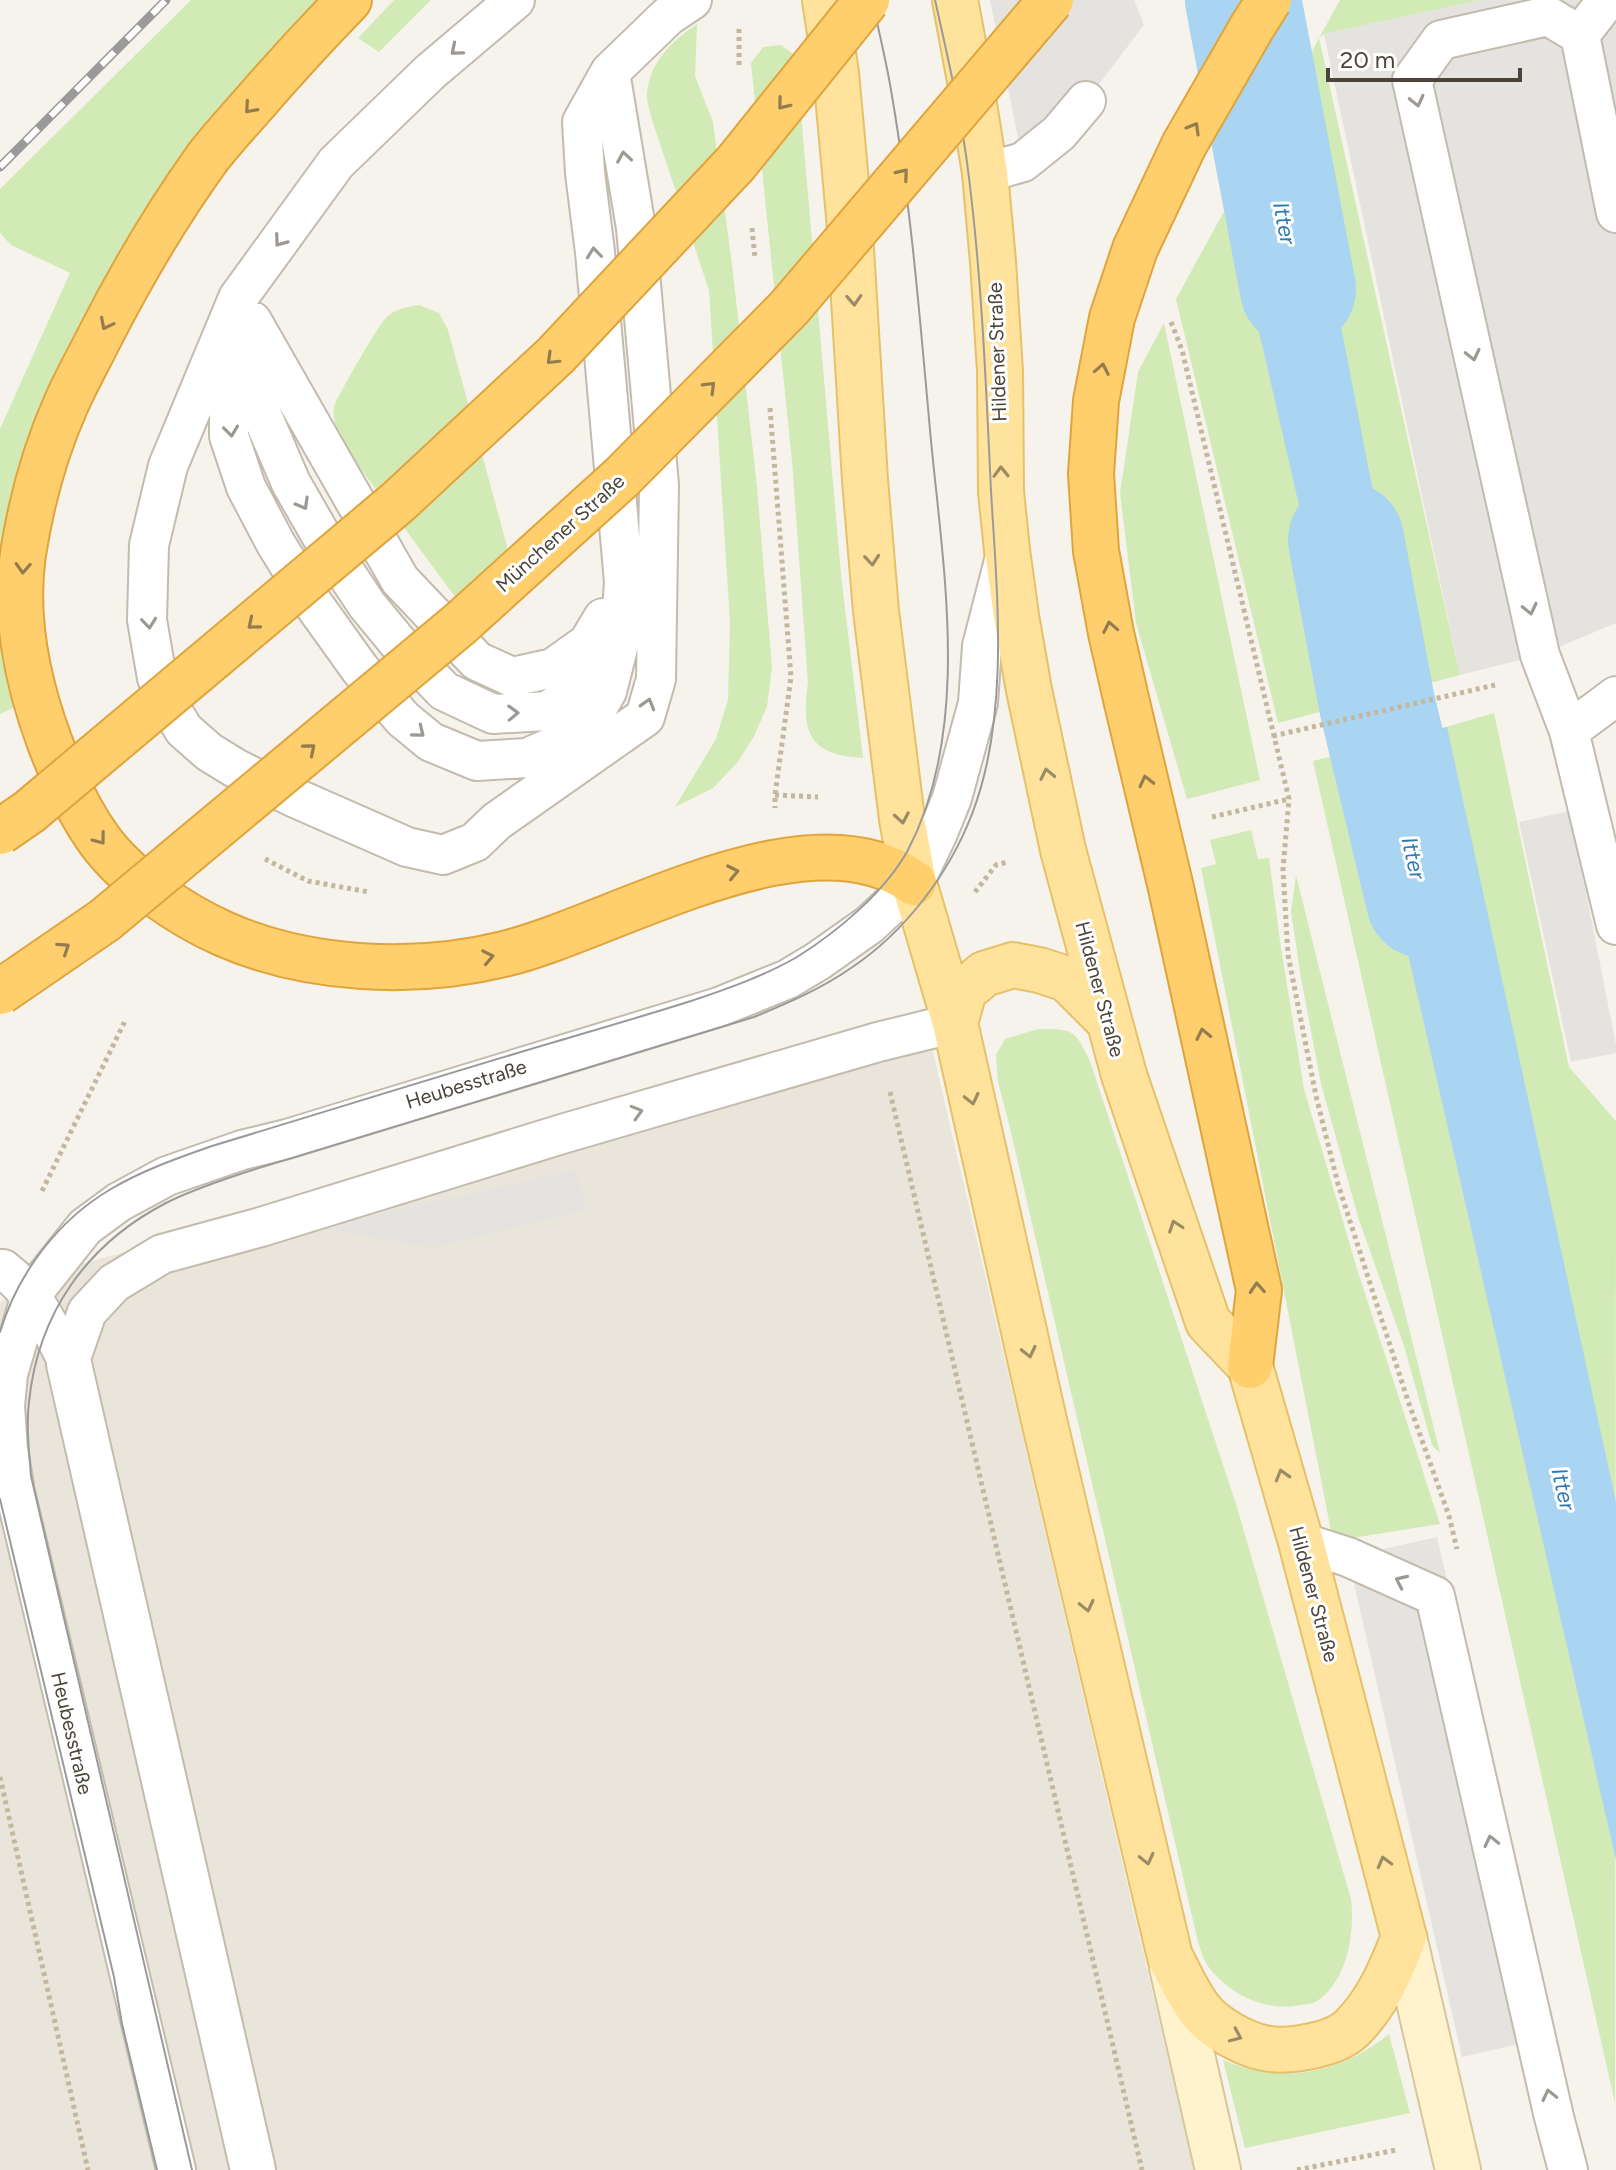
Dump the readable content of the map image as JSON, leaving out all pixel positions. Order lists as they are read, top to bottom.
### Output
{
  "streets": {
    "highway": ["Münchener Straße"],
    "main road": ["Hildener Straße"],
    "lane": ["Heubesstraße"]
  },
  "water": ["Itter"],
  "scale_bar": "20 m"
}
